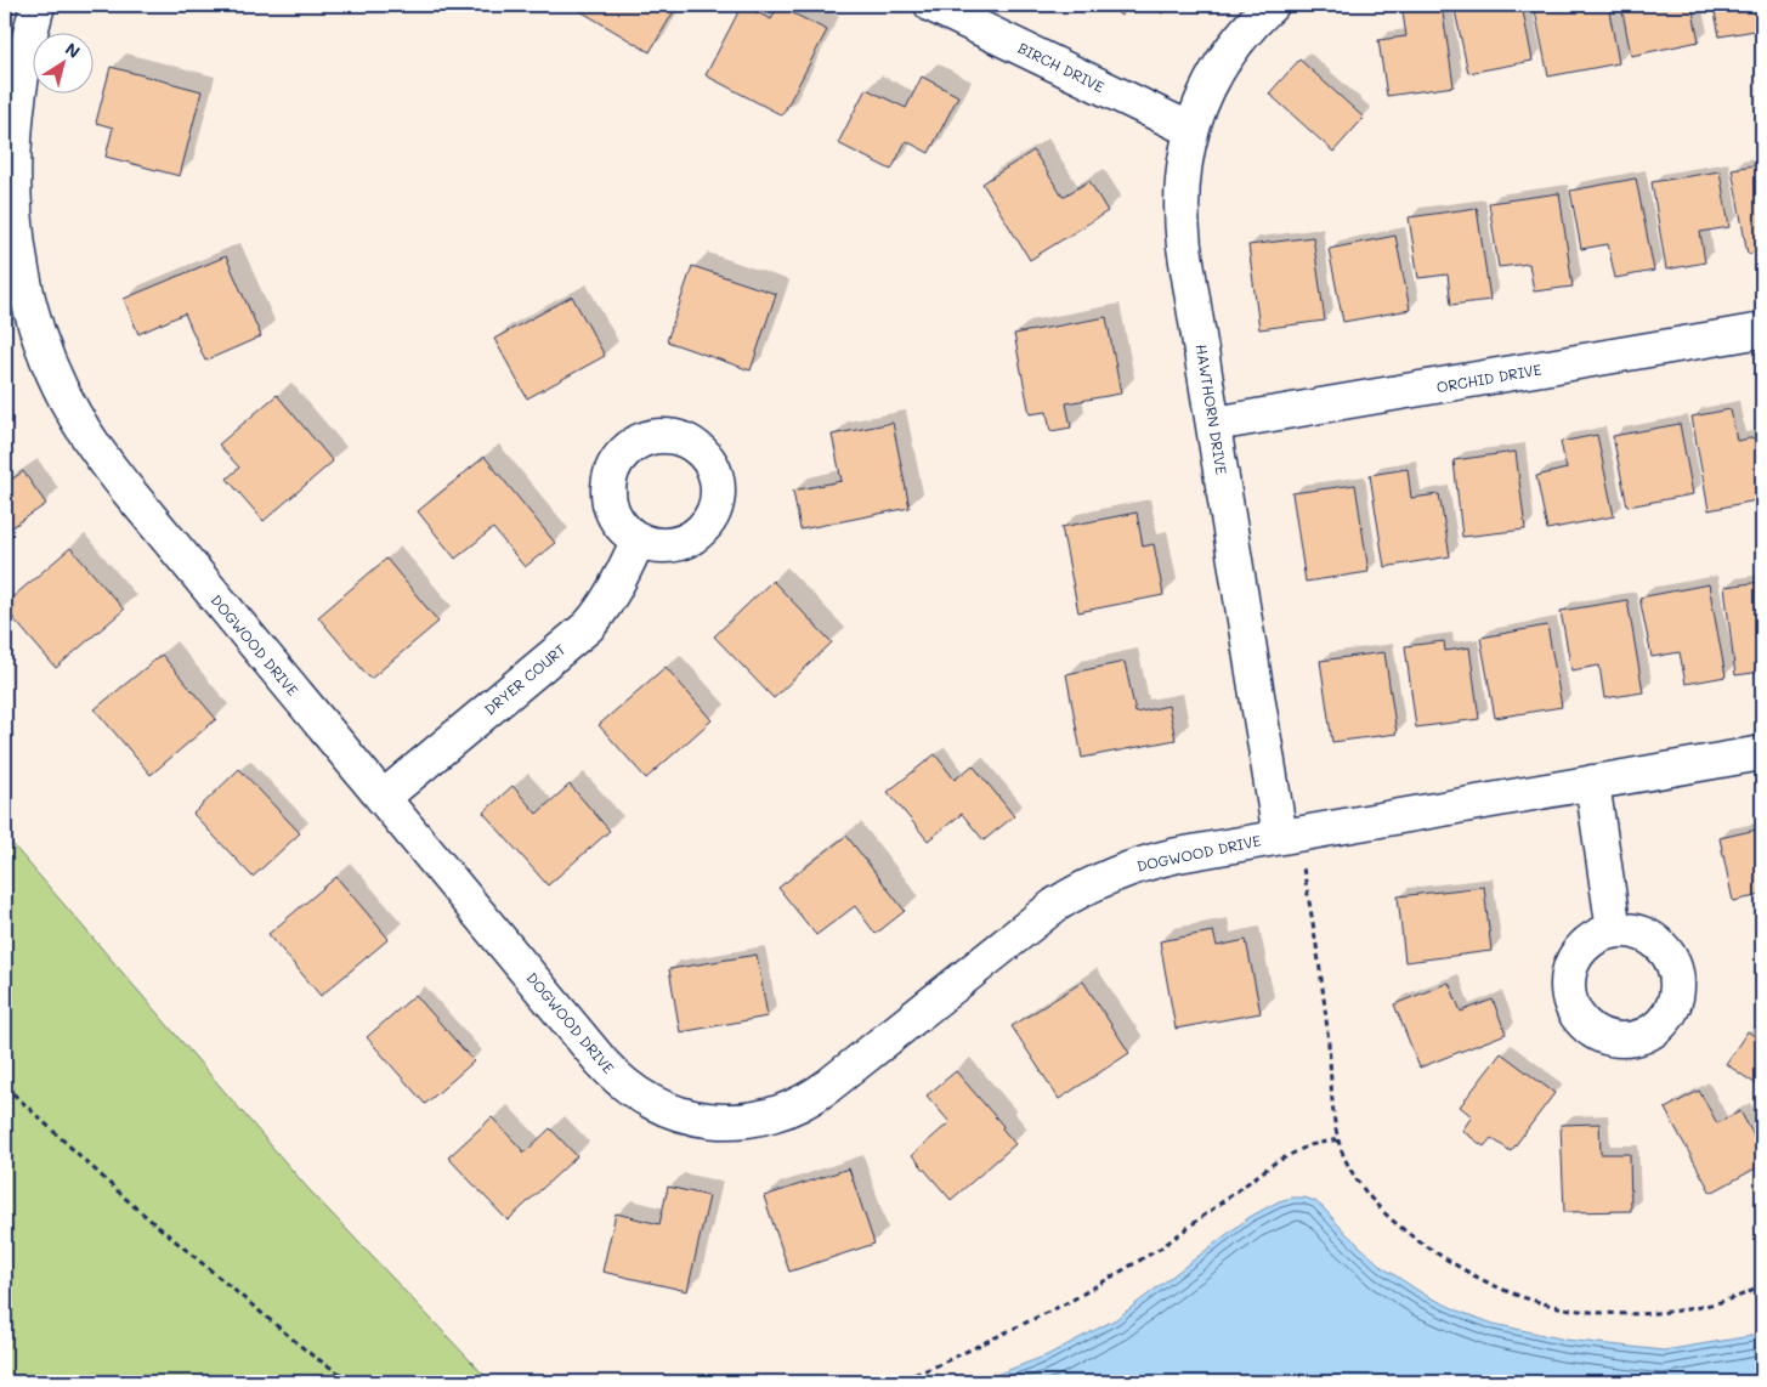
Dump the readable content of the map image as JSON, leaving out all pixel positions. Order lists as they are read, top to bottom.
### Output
{
  "streets": {
    "street": [
      "BIRCH DRIVE",
      "ORCHID DRIVE",
      "HAWTHORN DRIVE",
      "DOGWOOD DRIVE",
      "DRYER COURT"
    ]
  },
  "crossings": [
    ["BIRCH DRIVE", "HAWTHORN DRIVE"],
    ["ORCHID DRIVE", "HAWTHORN DRIVE"],
    ["HAWTHORN DRIVE", "DOGWOOD DRIVE"],
    ["DOGWOOD DRIVE", "DRYER COURT"]
  ],
  "north": "top right"
}
